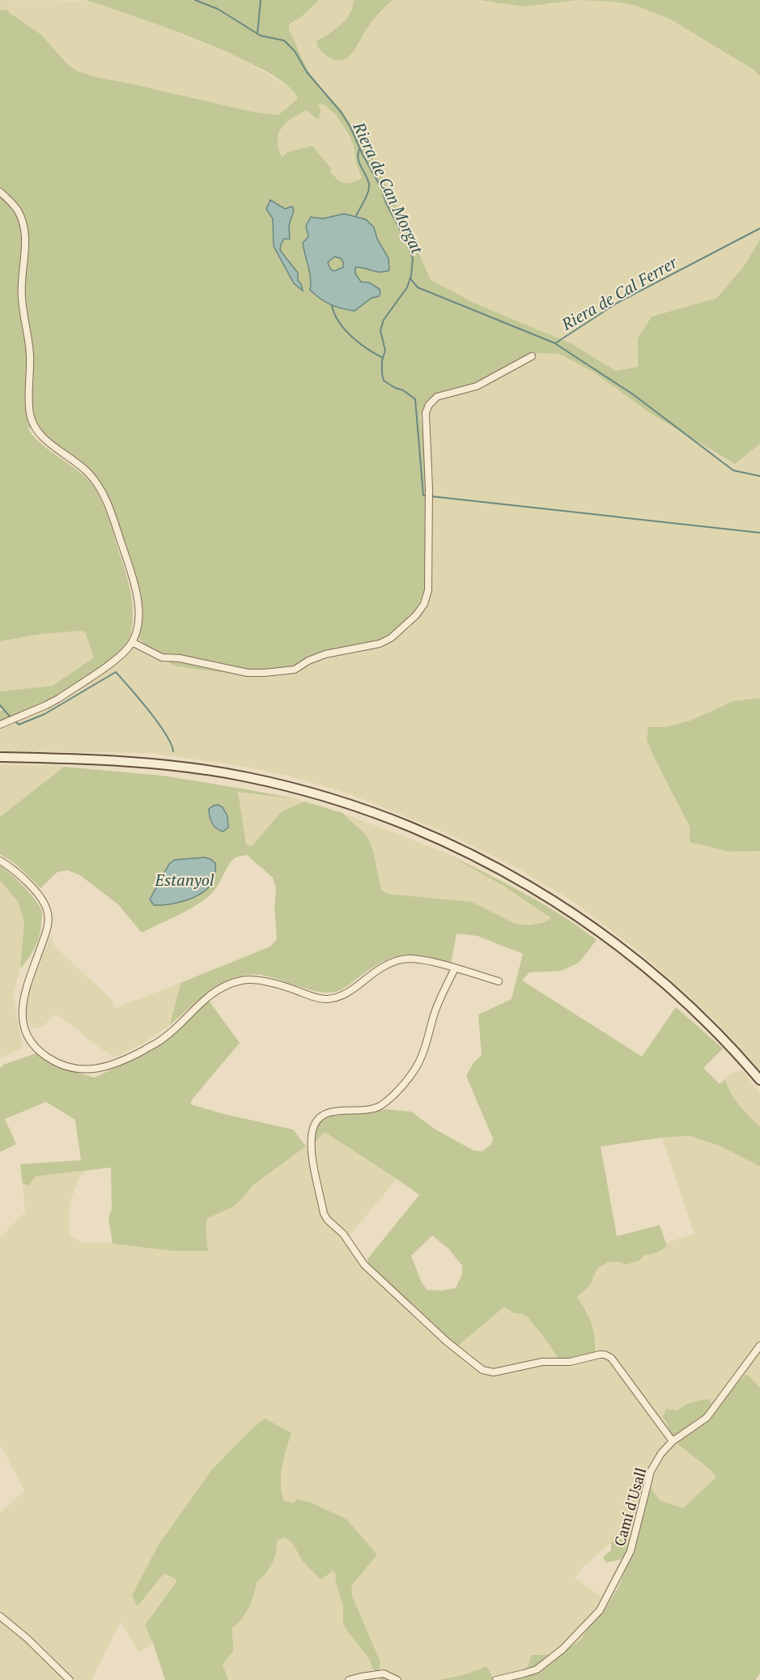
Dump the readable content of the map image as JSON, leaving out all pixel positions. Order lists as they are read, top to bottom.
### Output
{
  "streets": {
    "street": ["Camí d'Usall"]
  },
  "water": ["Riera de Can Morgat", "Riera de Cal Ferrer", "Estanyol"]
}
